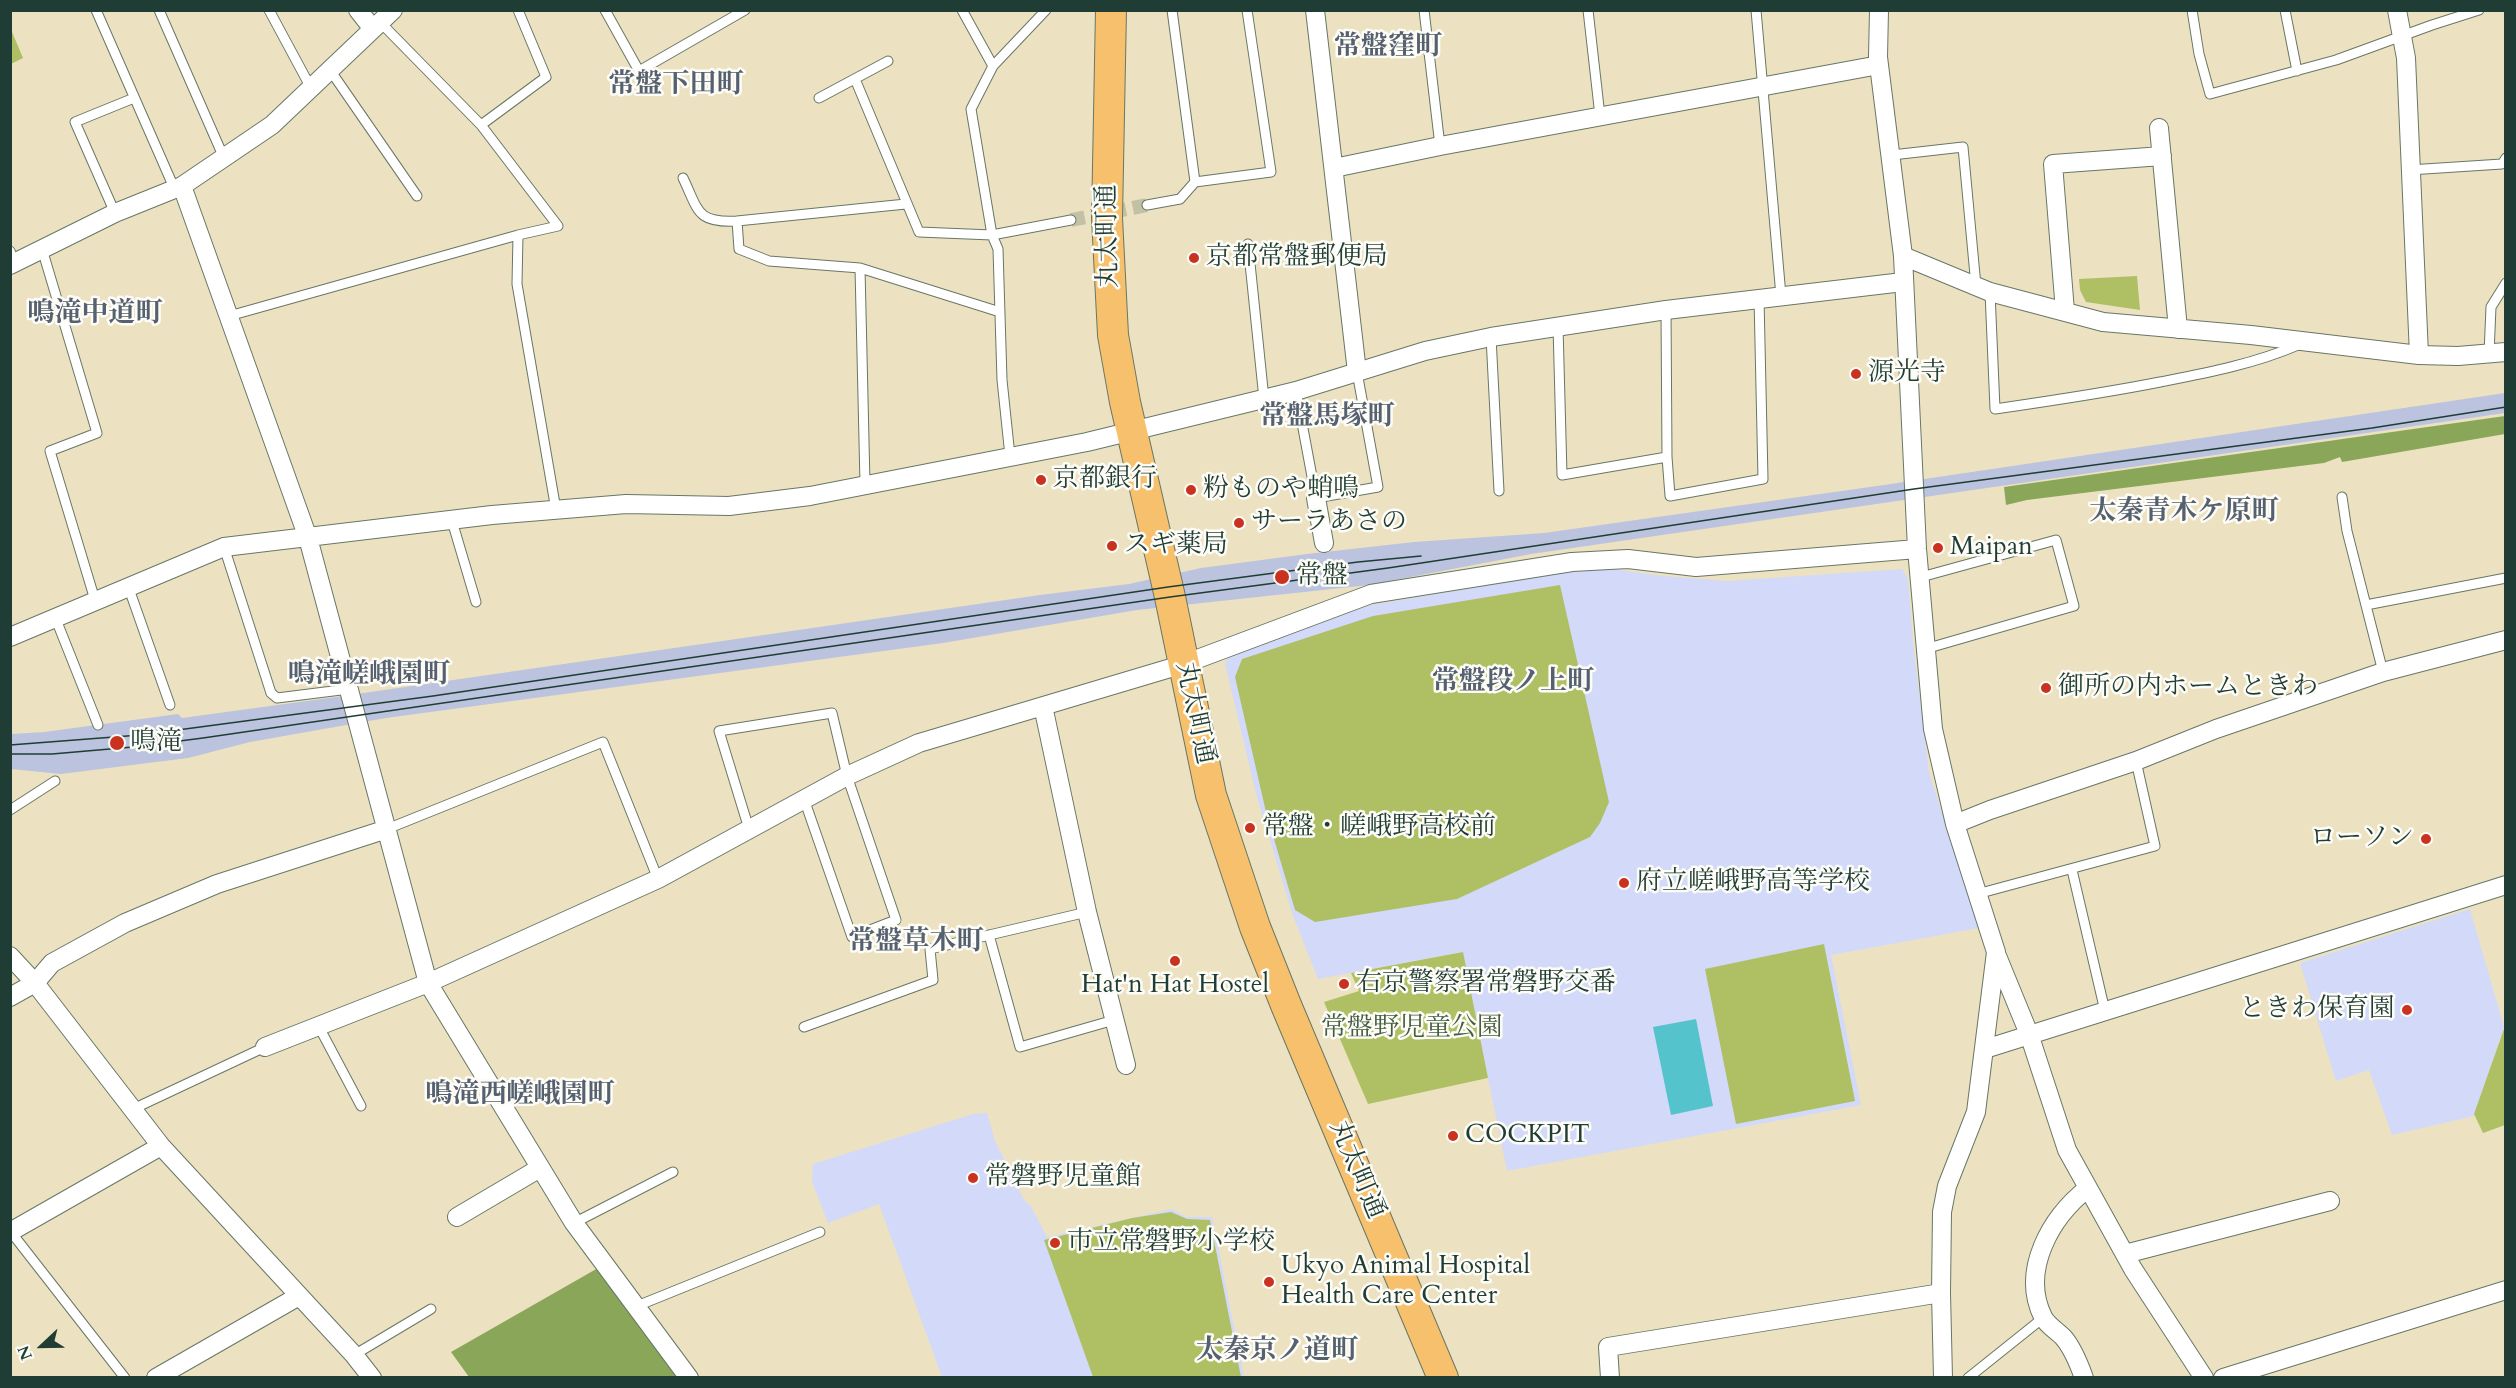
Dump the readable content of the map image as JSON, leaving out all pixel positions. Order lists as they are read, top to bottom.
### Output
{
  "streets": {
    "main road": ["丸太町通"]
  },
  "districts": [
    "常盤窪町",
    "常盤下田町",
    "鳴滝中道町",
    "常盤馬塚町",
    "太秦青木ケ原町",
    "鳴滝嵯峨園町",
    "常盤段ノ上町",
    "常盤草木町",
    "鳴滝西嵯峨園町",
    "太秦京ノ道町"
  ],
  "parks": ["常盤野児童公園"],
  "places": [
    "京都常盤郵便局",
    "源光寺",
    "京都銀行",
    "粉ものや蛸鳴",
    "サーラあさの",
    "スギ薬局",
    "Maipan",
    "常盤",
    "御所の内ホームときわ",
    "鳴滝",
    "常盤・嵯峨野高校前",
    "ローソン",
    "府立嵯峨野高等学校",
    "Hat'n Hat Hostel",
    "右京警察署常磐野交番",
    "ときわ保育園",
    "COCKPIT",
    "常磐野児童館",
    "市立常磐野小学校",
    "Ukyo Animal Hospital Health Care Center"
  ],
  "north": "left"
}
